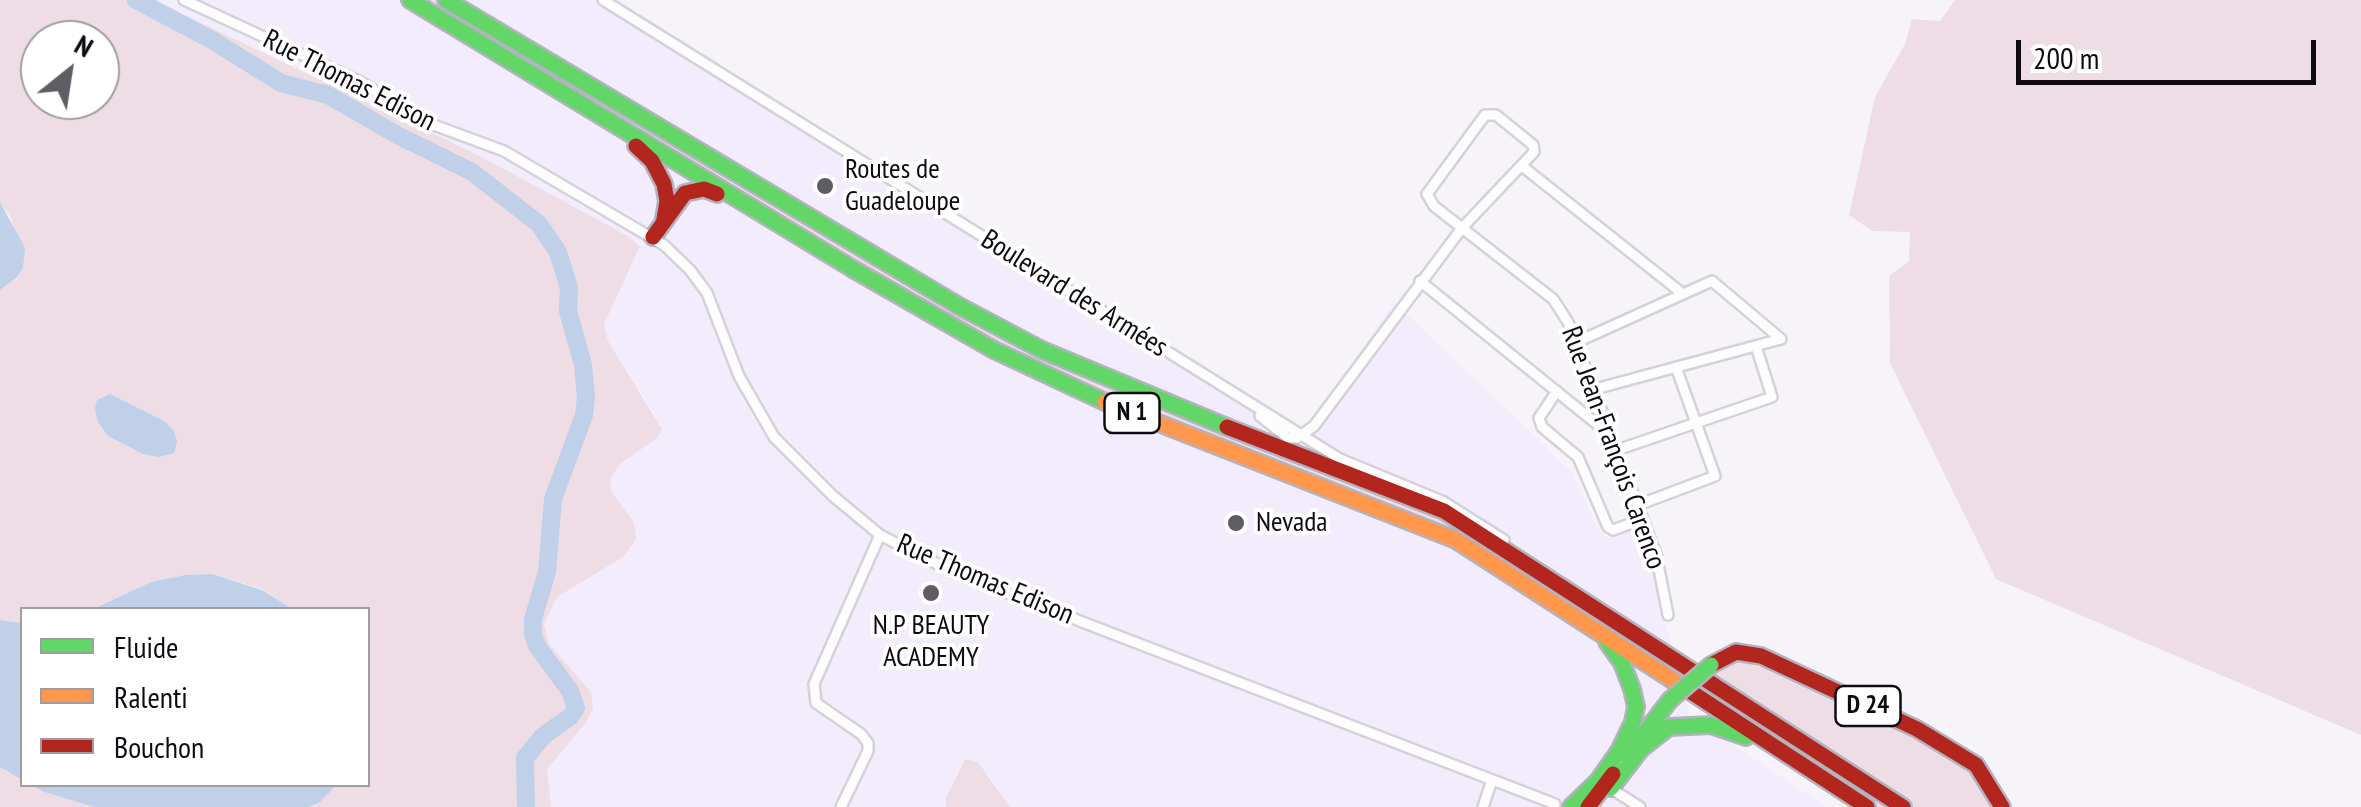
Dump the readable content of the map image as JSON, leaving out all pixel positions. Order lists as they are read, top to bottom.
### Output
{
  "streets": {
    "main road": ["N 1", "D 24"],
    "street": ["Rue Thomas Edison", "Boulevard des Armées", "Rue Jean-François Carenco"]
  },
  "crossings": [
    ["Boulevard des Armées", "N 1"]
  ],
  "places": ["Routes de Guadeloupe", "Nevada", "N.P BEAUTY ACADEMY"],
  "legend": ["Fluide", "Ralenti", "Bouchon"],
  "scale_bar": "200 m",
  "north": "top right"
}
